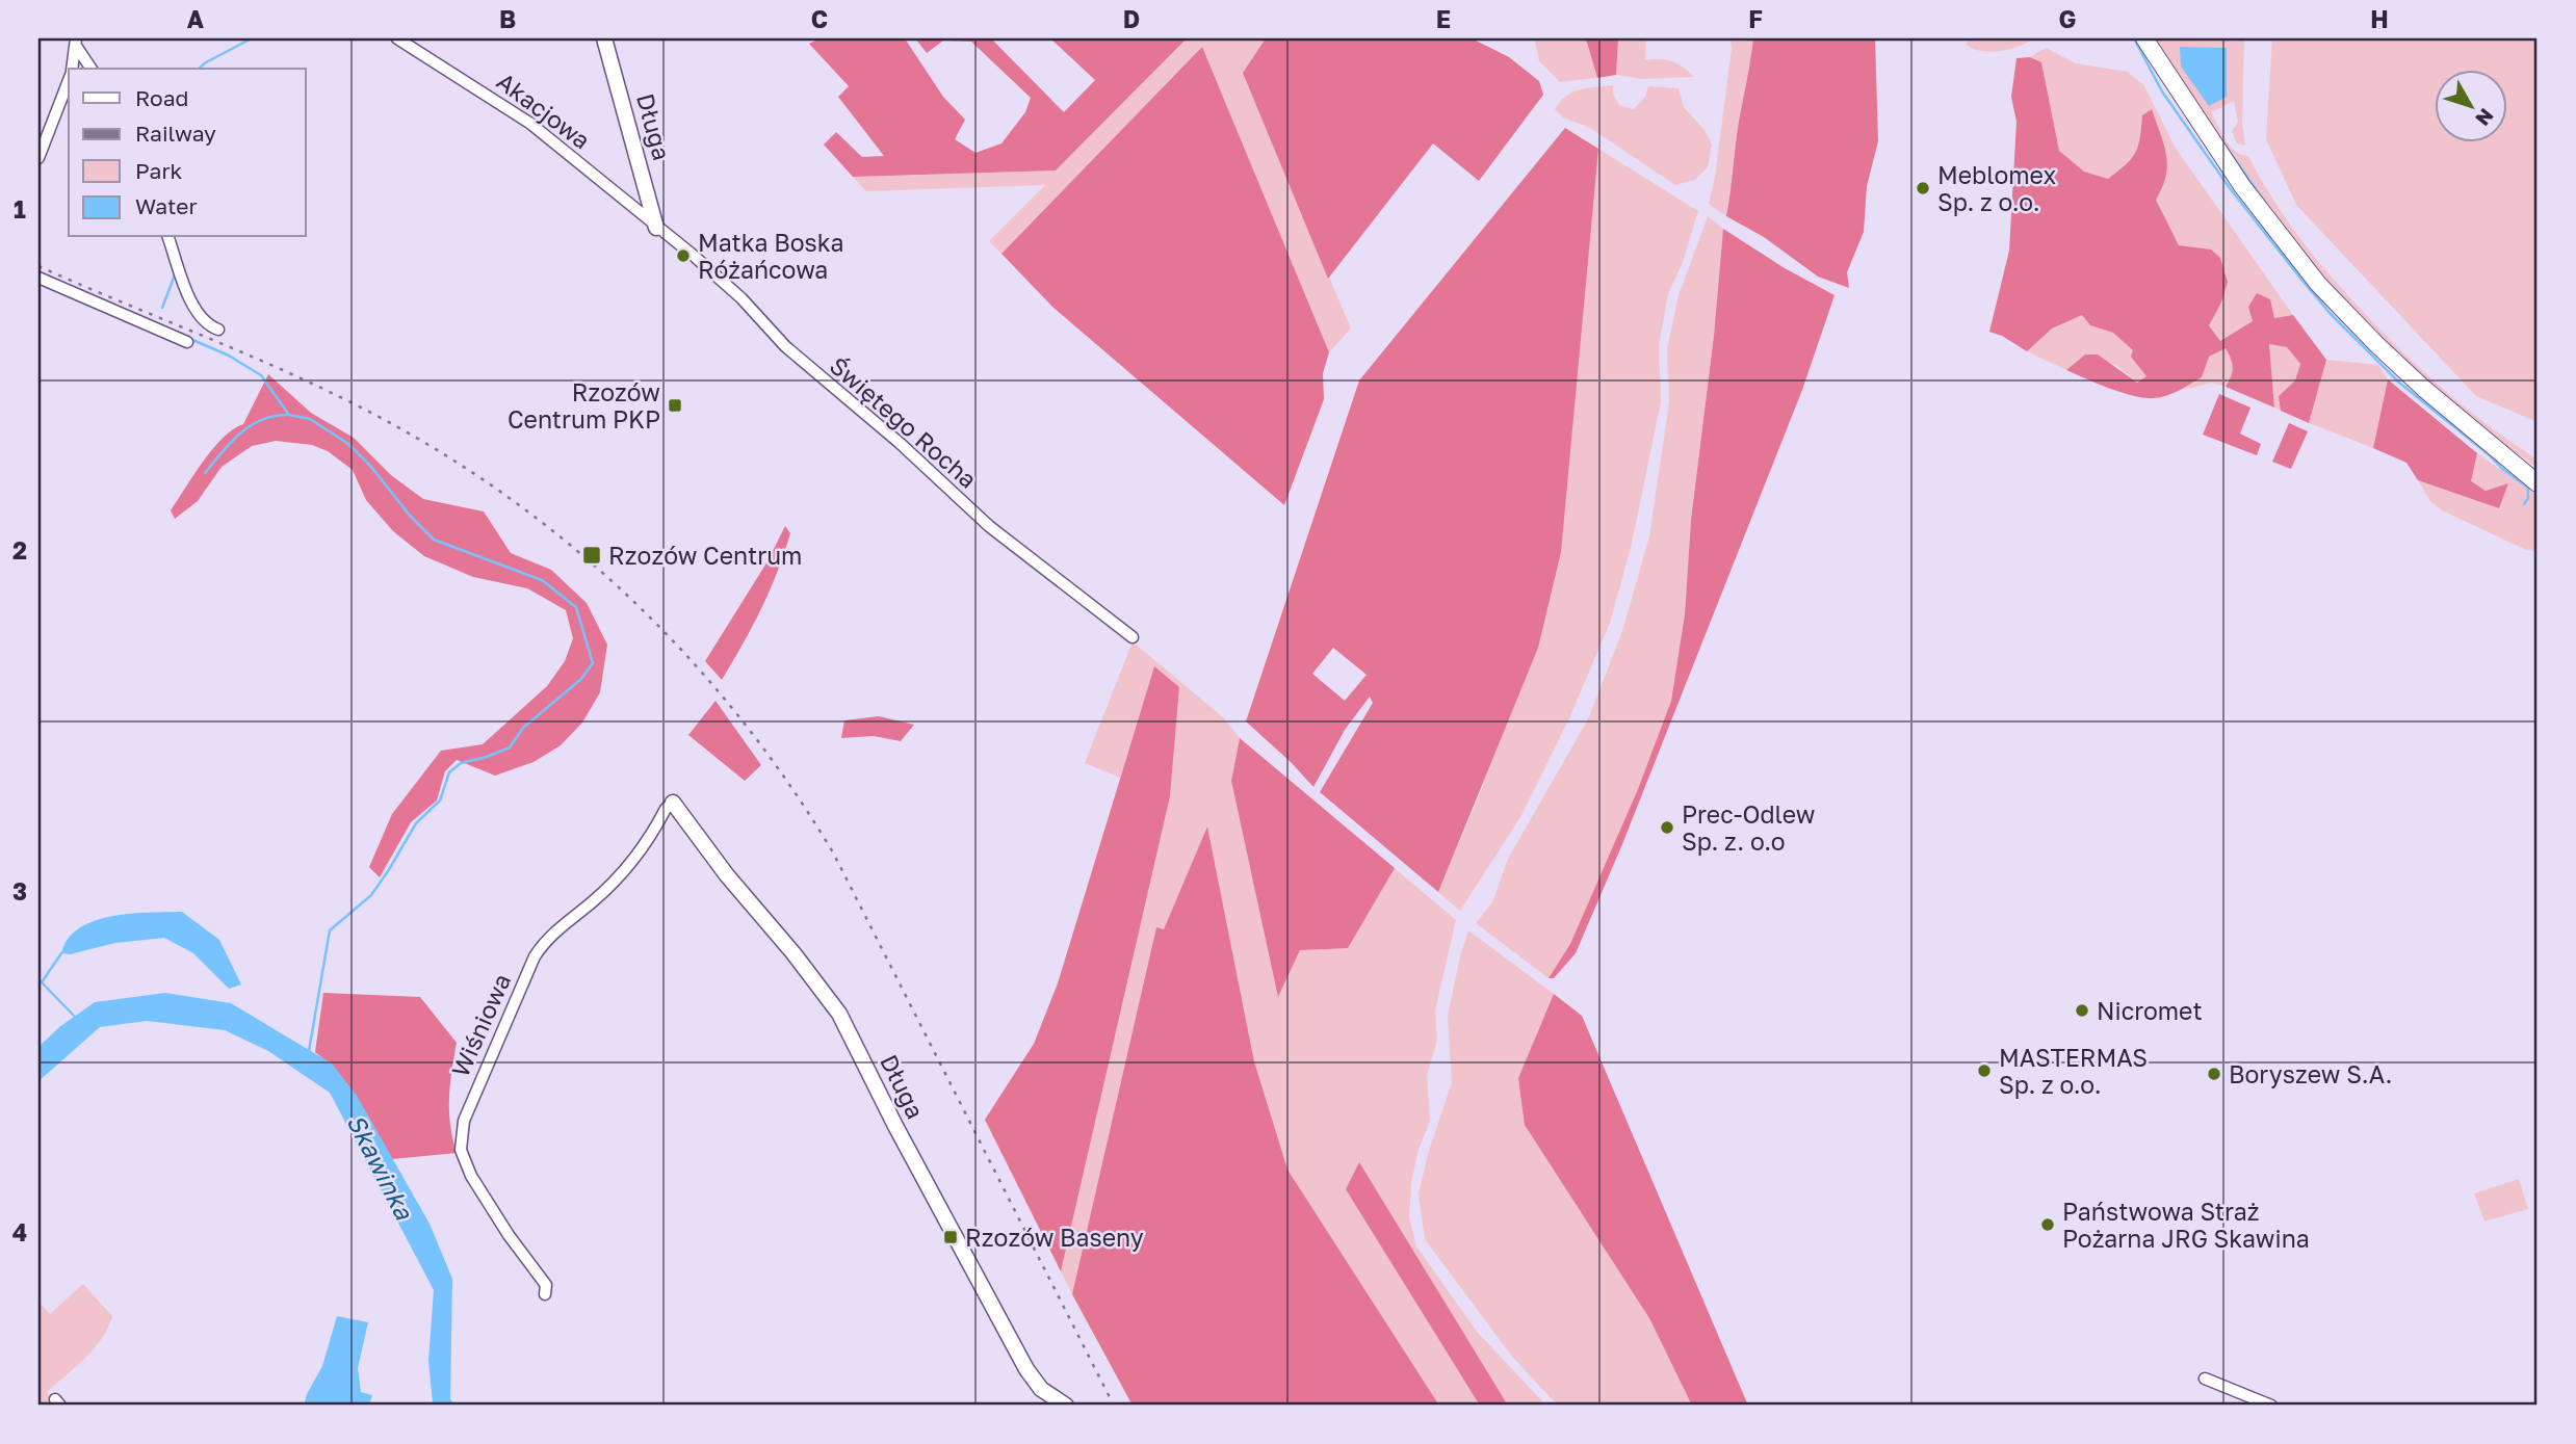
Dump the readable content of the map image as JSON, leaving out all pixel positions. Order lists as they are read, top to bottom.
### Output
{
  "streets": {
    "street": [
      "Akacjowa",
      "Długa",
      "Świętego Rocha",
      "Wiśniowa"
    ]
  },
  "crossings": [
    ["Akacjowa", "Długa"],
    ["Akacjowa", "Świętego Rocha"],
    ["Długa", "Świętego Rocha"],
    ["Długa", "Wiśniowa"]
  ],
  "water": ["Skawinka"],
  "places": {
    "other": [
      "Meblomex Sp. z o.o.",
      "Matka Boska Różańcowa",
      "Prec-Odlew Sp. z. o.o",
      "Nicromet",
      "MASTERMAS Sp. z o.o.",
      "Boryszew S.A.",
      "Państwowa Straż Pożarna JRG Skawina"
    ],
    "transit": ["Rzozów Centrum PKP", "Rzozów Centrum", "Rzozów Baseny"]
  },
  "legend": [
    "Road",
    "Railway",
    "Park",
    "Water"
  ],
  "north": "bottom right",
  "grid": {
    "columns": [
      "A",
      "B",
      "C",
      "D",
      "E",
      "F",
      "G",
      "H"
    ],
    "rows": [
      "1",
      "2",
      "3",
      "4"
    ]
  }
}
